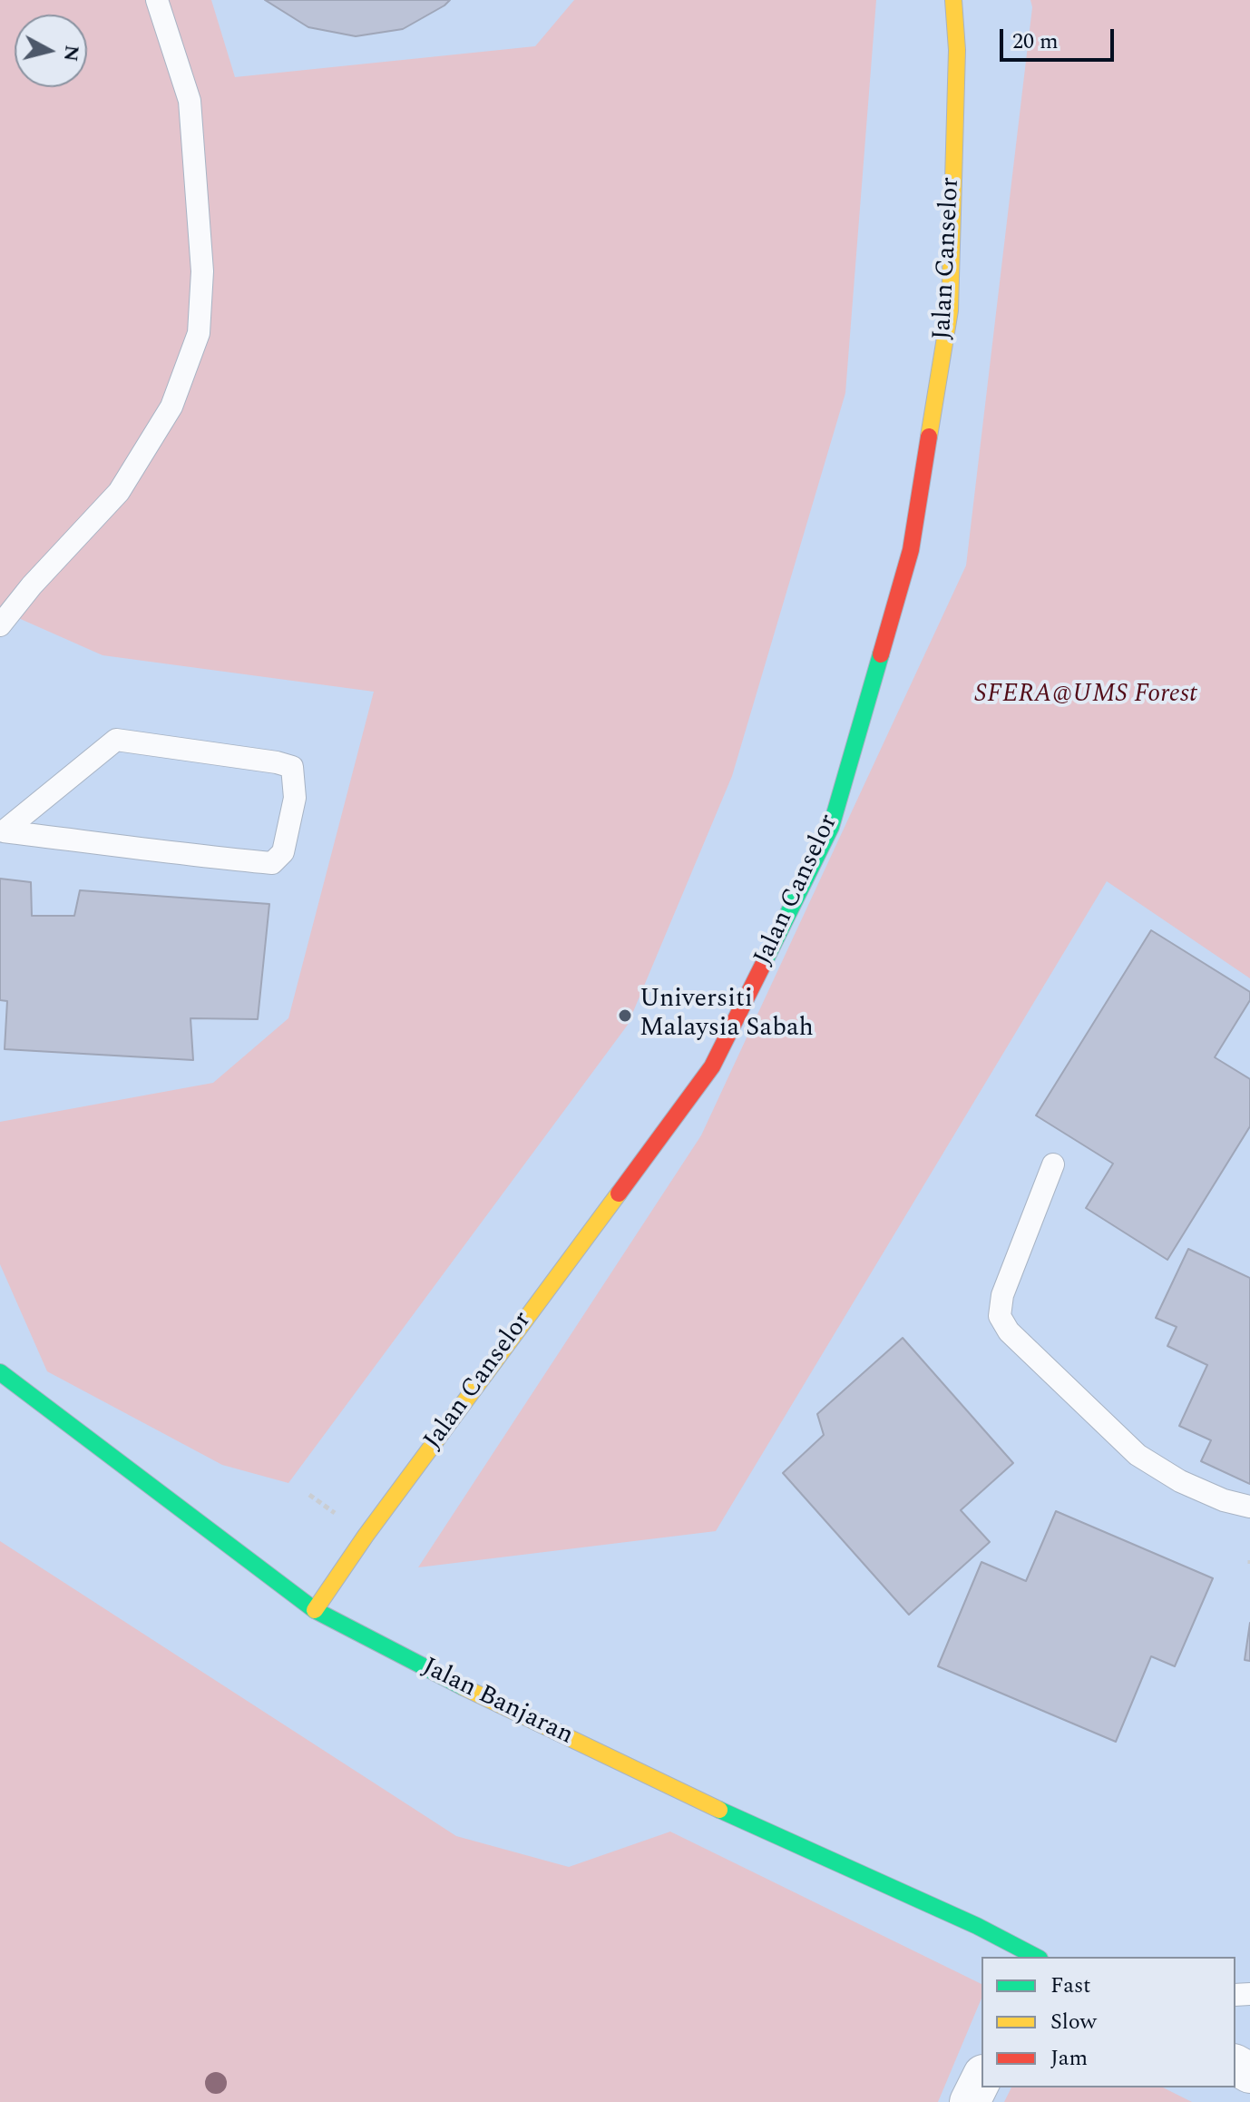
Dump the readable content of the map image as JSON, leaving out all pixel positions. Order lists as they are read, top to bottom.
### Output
{
  "streets": {
    "street": ["Jalan Canselor", "Jalan Banjaran"]
  },
  "crossings": [
    ["Jalan Canselor", "Jalan Banjaran"]
  ],
  "parks": ["SFERA@UMS Forest"],
  "places": ["Universiti Malaysia Sabah"],
  "legend": ["Fast", "Slow", "Jam"],
  "scale_bar": "20 m",
  "north": "right"
}
